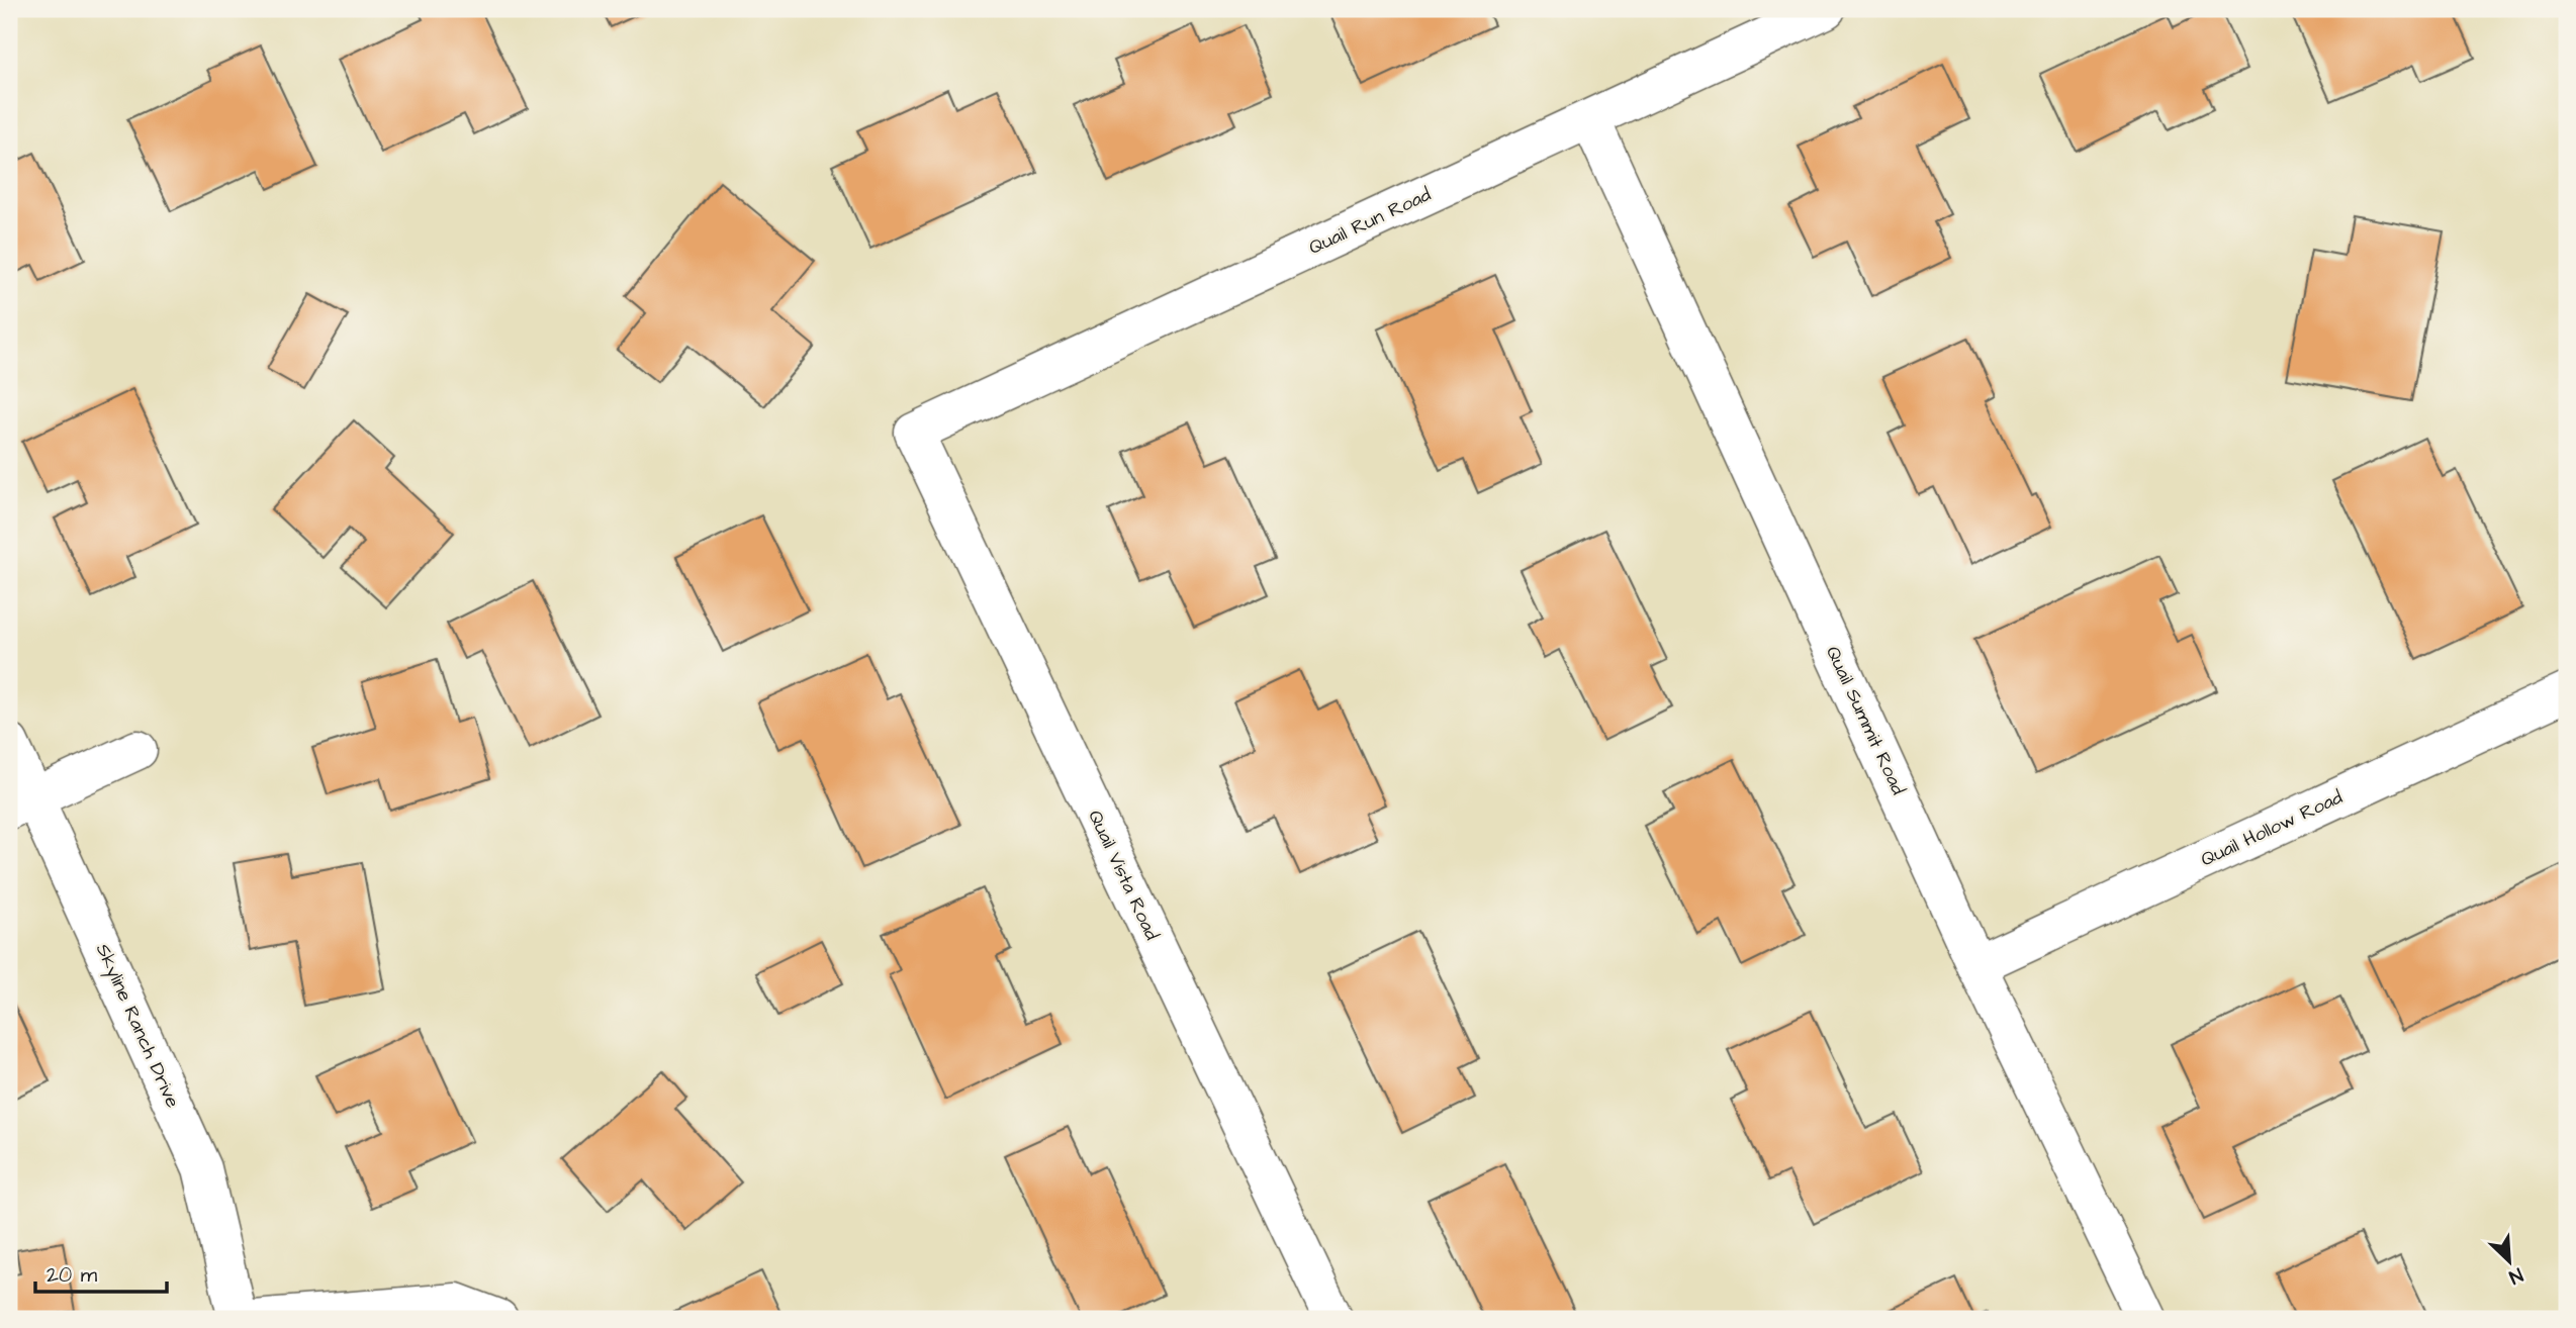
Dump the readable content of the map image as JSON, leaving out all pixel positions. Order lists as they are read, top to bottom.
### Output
{
  "streets": {
    "street": [
      "Quail Run Road",
      "Quail Summit Road",
      "Quail Hollow Road",
      "Quail Vista Road",
      "Skyline Ranch Drive"
    ]
  },
  "crossings": [
    ["Quail Run Road", "Quail Summit Road"],
    ["Quail Run Road", "Quail Vista Road"],
    ["Quail Summit Road", "Quail Hollow Road"]
  ],
  "scale_bar": "20 m",
  "north": "bottom right"
}
